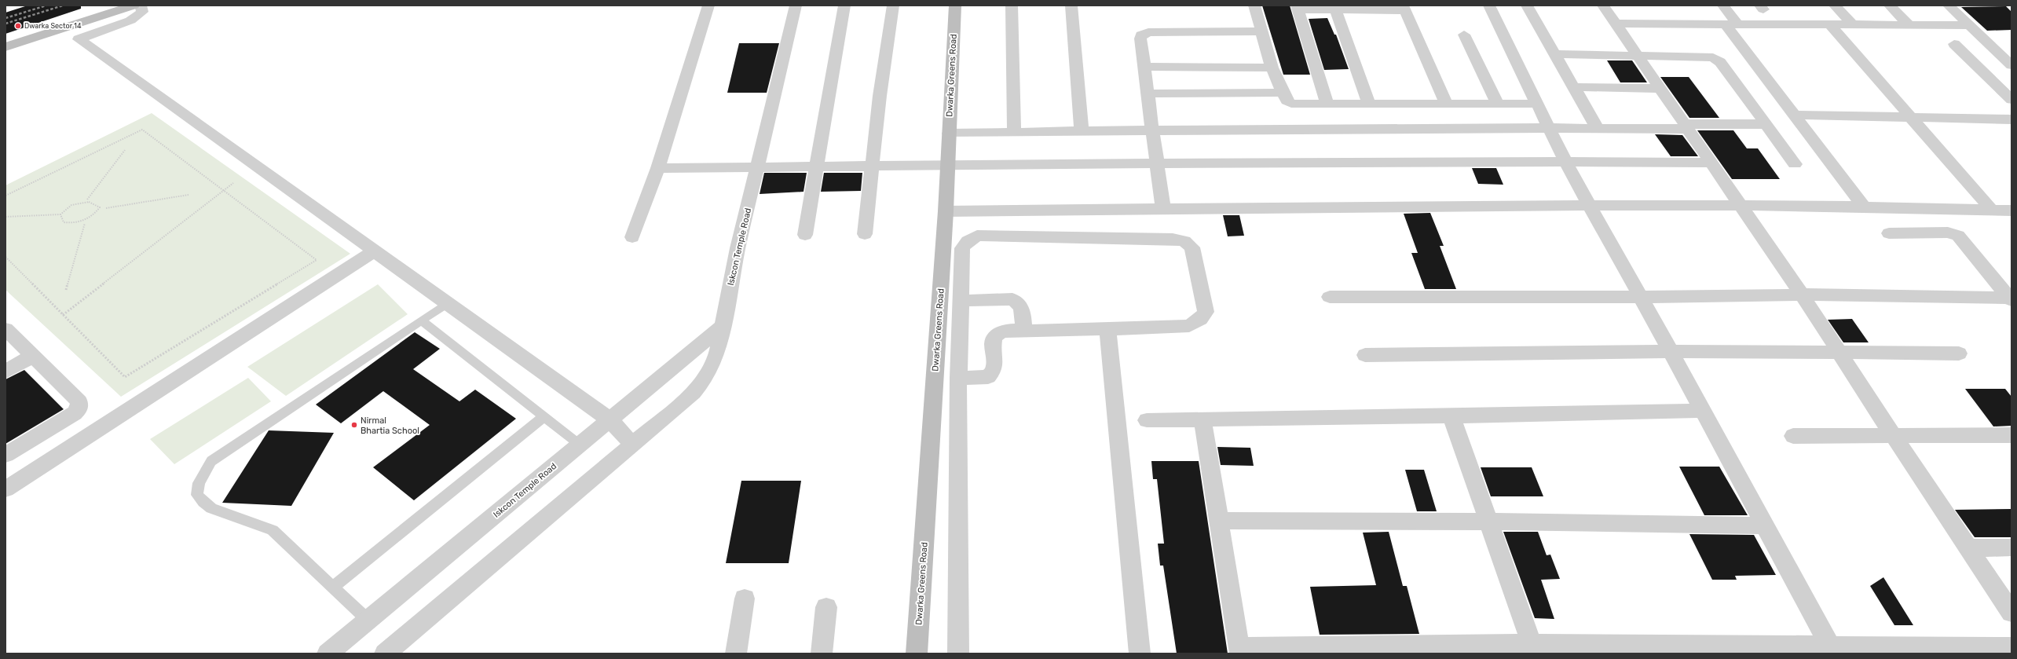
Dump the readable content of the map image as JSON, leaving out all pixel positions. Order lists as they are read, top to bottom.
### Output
{
  "streets": {
    "street": ["Dwarka Greens Road", "Iskcon Temple Road"]
  },
  "places": ["Dwarka Sector 14", "Nirmal Bhartia School"]
}
